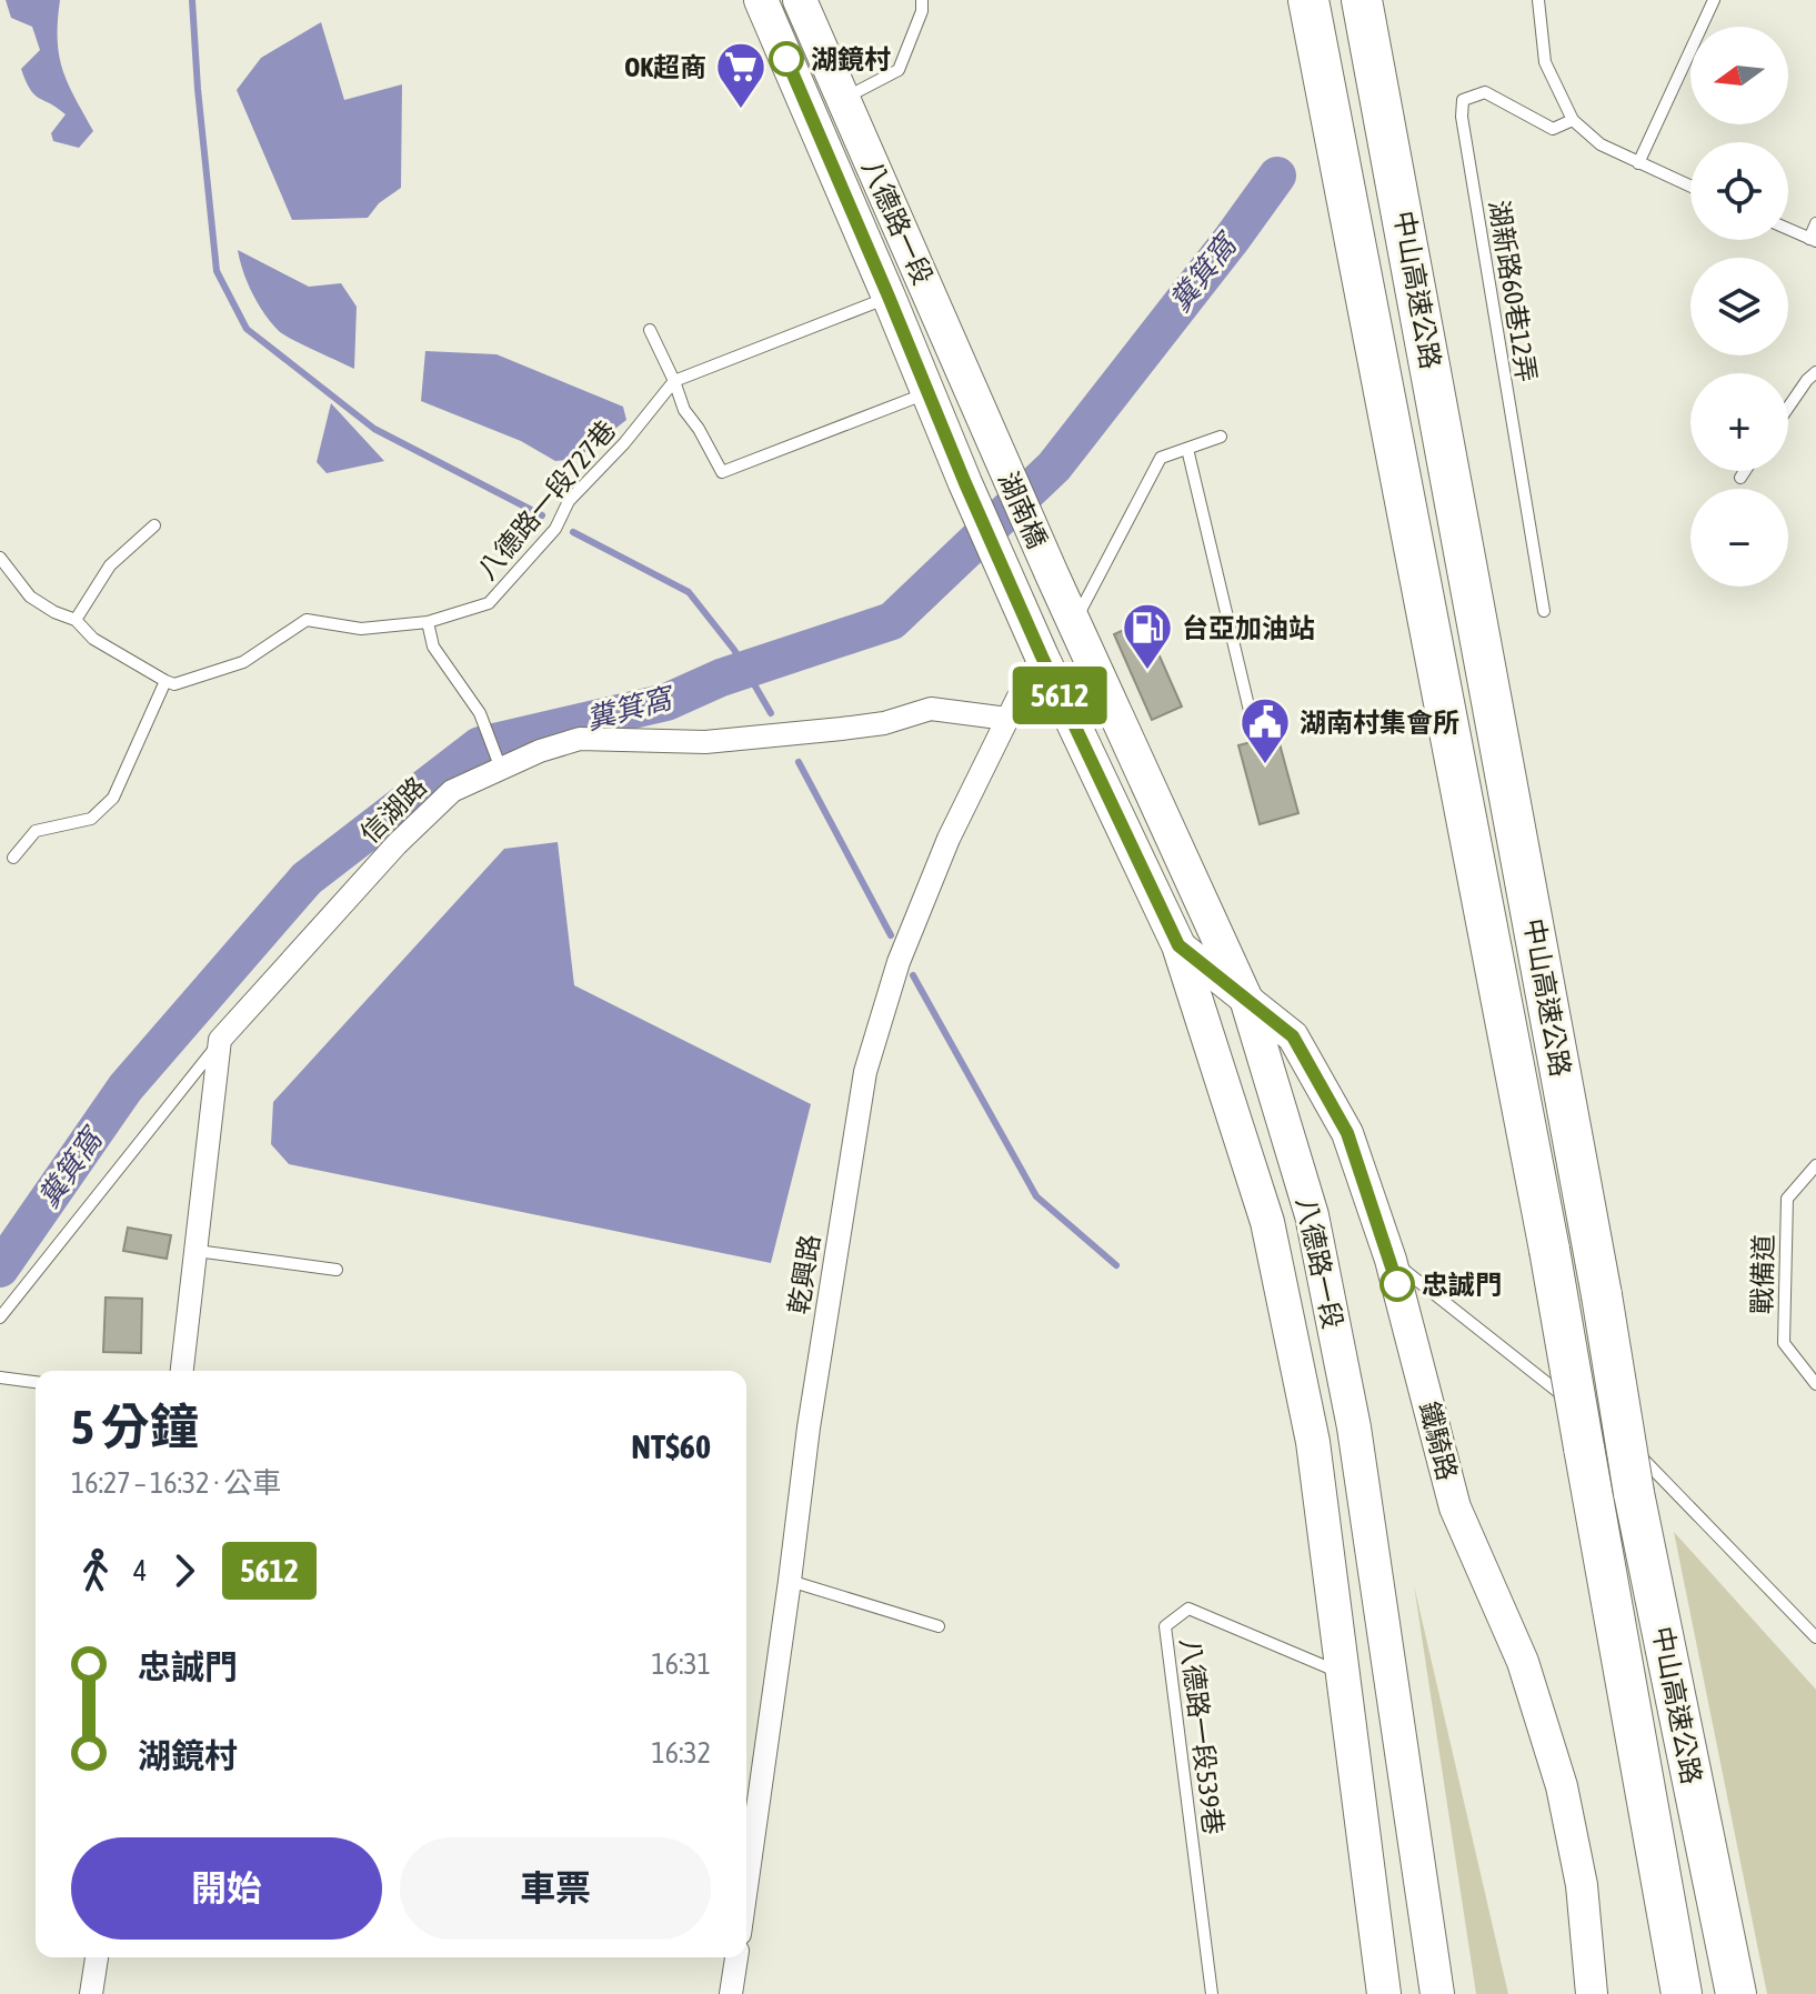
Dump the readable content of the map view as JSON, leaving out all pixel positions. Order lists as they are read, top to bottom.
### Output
{
  "streets": {
    "highway": ["中山高速公路"],
    "main road": ["八德路一段", "湖南橋", "鐵騎路"],
    "street": ["信湖路", "乾興路"],
    "lane": [
      "湖新路60巷12弄",
      "八德路一段727巷",
      "戰備道",
      "八德路一段539巷"
    ]
  },
  "crossings": [
    ["八德路一段", "八德路一段727巷"],
    ["八德路一段", "湖南橋"],
    ["八德路一段", "乾興路"],
    ["八德路一段", "鐵騎路"],
    ["八德路一段", "八德路一段539巷"],
    ["信湖路", "乾興路"]
  ],
  "water": ["糞箕窩"],
  "places": {
    "other": ["湖鏡村", "忠誠門"],
    "supermarket": ["OK超商"],
    "fuel station": ["台亞加油站"],
    "public building": ["湖南村集會所"]
  },
  "lines": ["bus line 5612"],
  "north": "left",
  "page": {
    "on_map": "5612",
    "map_buttons": ["+", "−"],
    "heading": ["5 分鐘", "16:27 – 16:32 · 公車", "NT$60"],
    "legs": ["4", "5612"],
    "list": [
      {
        "name": "忠誠門",
        "value": "16:31"
      },
      {
        "name": "湖鏡村",
        "value": "16:32"
      }
    ],
    "buttons": ["開始", "車票"]
  }
}
